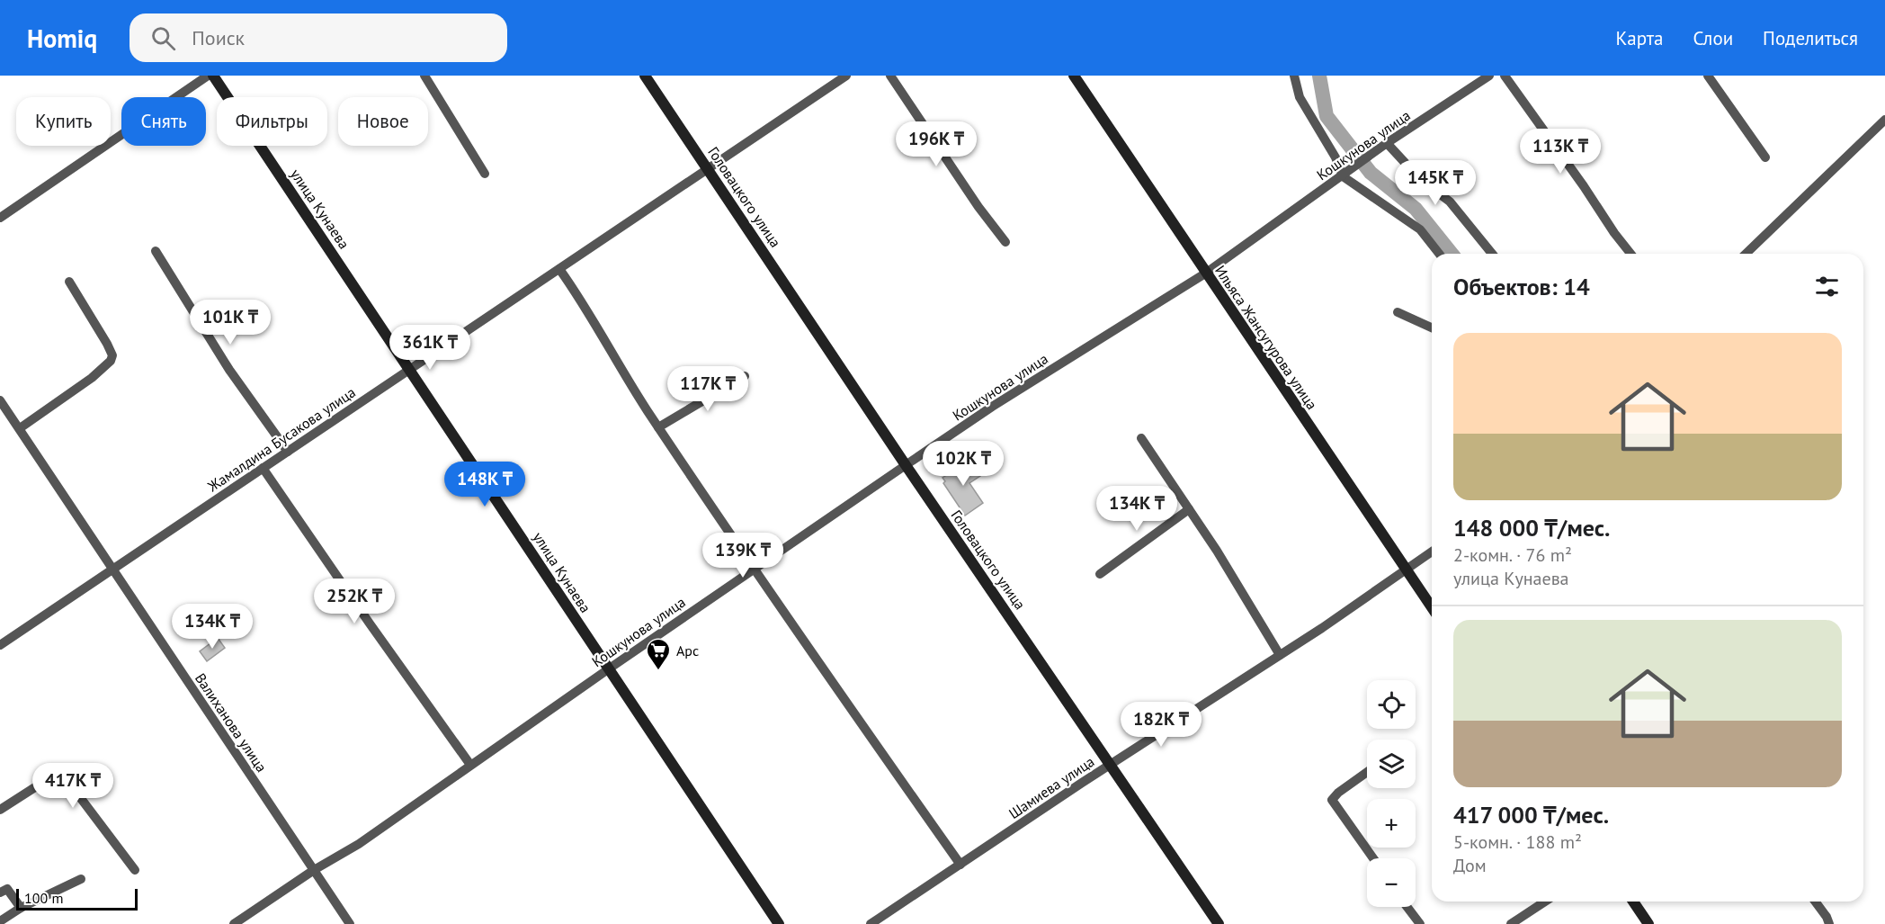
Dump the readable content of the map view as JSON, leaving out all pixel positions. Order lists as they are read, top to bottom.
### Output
{
  "streets": {
    "street": [
      "Кошкунова улица",
      "Головацкого улица",
      "улица Кунаева",
      "Ильяса Жансугурова улица",
      "Жамалдина Бусакова улица",
      "Валиханова улица",
      "Шамиева улица"
    ]
  },
  "crossings": [
    ["Кошкунова улица", "Головацкого улица"],
    ["Кошкунова улица", "улица Кунаева"],
    ["Кошкунова улица", "Ильяса Жансугурова улица"],
    ["Кошкунова улица", "Валиханова улица"],
    ["Головацкого улица", "Жамалдина Бусакова улица"],
    ["Головацкого улица", "Шамиева улица"],
    ["улица Кунаева", "Жамалдина Бусакова улица"],
    ["Ильяса Жансугурова улица", "Шамиева улица"],
    ["Жамалдина Бусакова улица", "Валиханова улица"]
  ],
  "places": {
    "supermarket": ["Арс"]
  },
  "scale_bar": "100 m",
  "page": {
    "header": "Homiq",
    "search": "Поиск",
    "nav": ["Карта", "Слои", "Поделиться"],
    "chip": [
      "Купить",
      "Снять",
      "Фильтры",
      "Новое"
    ],
    "price": [
      "196K ₸",
      "113K ₸",
      "145K ₸",
      "101K ₸",
      "361K ₸",
      "117K ₸",
      "102K ₸",
      "148K ₸",
      "134K ₸",
      "139K ₸",
      "252K ₸",
      "134K ₸",
      "182K ₸",
      "417K ₸"
    ],
    "heading": "Объектов: 14",
    "list": [
      {
        "name": "148 000 ₸/мес.",
        "note": "2-комн. · 76 m² · улица Кунаева"
      },
      {
        "name": "417 000 ₸/мес.",
        "note": "5-комн. · 188 m² · Дом"
      }
    ],
    "map_buttons": ["+", "−"],
    "scale": "100 m"
  }
}
